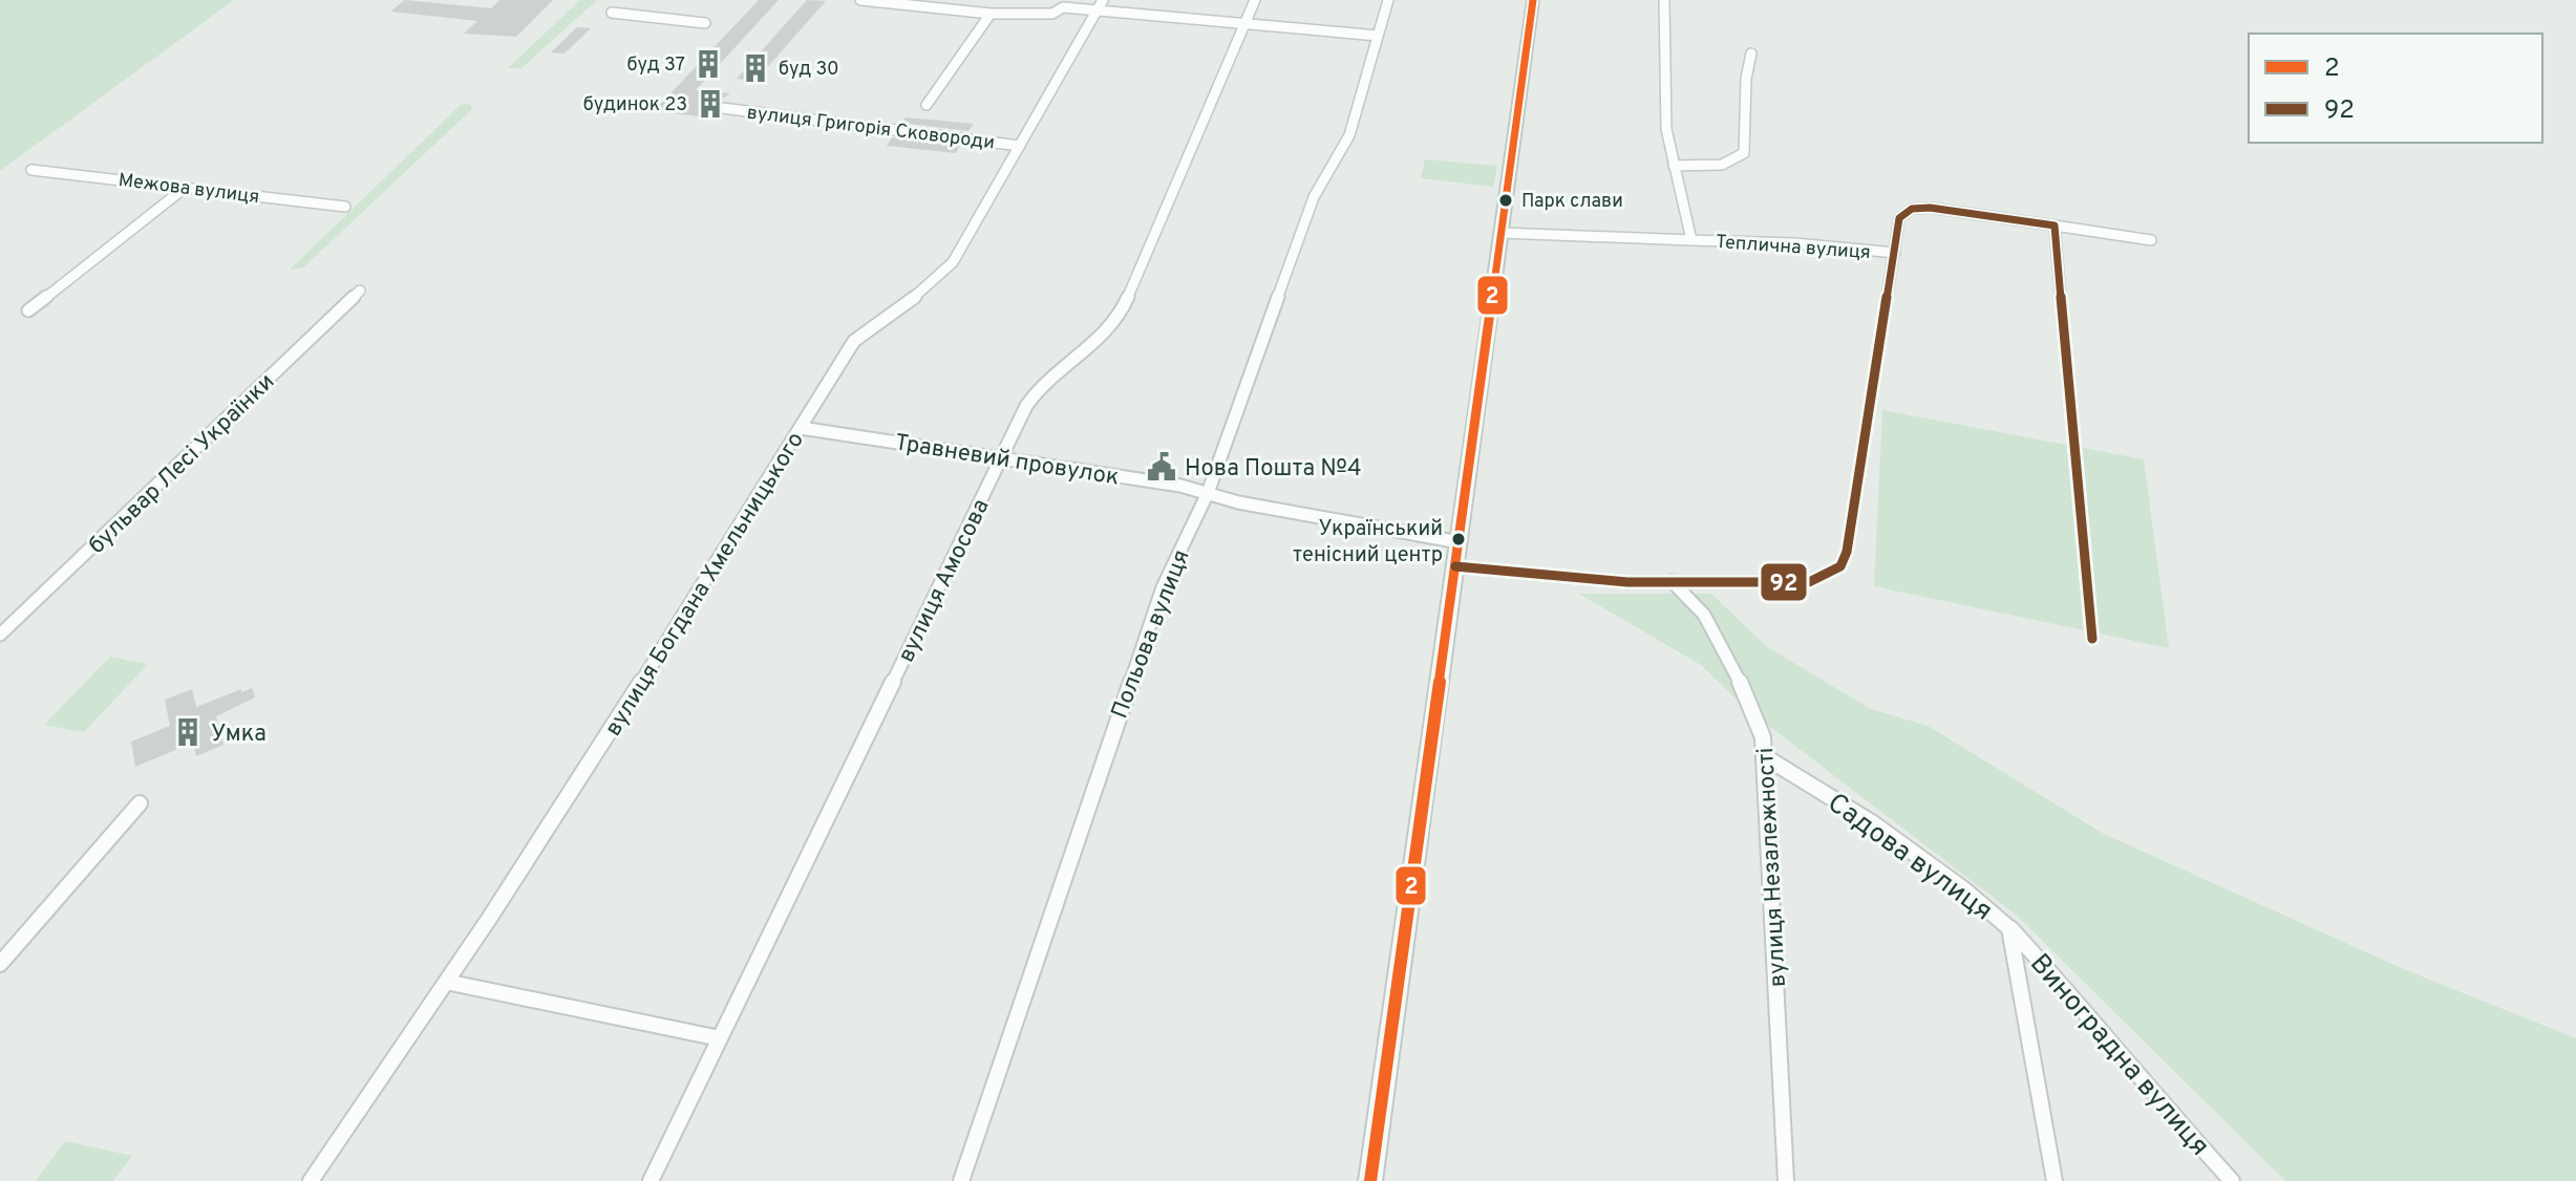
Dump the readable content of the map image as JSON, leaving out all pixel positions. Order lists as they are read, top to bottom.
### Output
{
  "streets": {
    "street": [
      "вулиця Григорія Сковороди",
      "Межова вулиця",
      "Теплична вулиця",
      "Травневий провулок",
      "бульвар Лесі Українки",
      "вулиця Амосова",
      "вулиця Богдана Хмельницького",
      "Польова вулиця",
      "Садова вулиця",
      "вулиця Незалежності",
      "Виноградна вулиця"
    ]
  },
  "crossings": [
    ["вулиця Григорія Сковороди", "вулиця Богдана Хмельницького"],
    ["Травневий провулок", "вулиця Амосова"],
    ["Травневий провулок", "вулиця Богдана Хмельницького"],
    ["Травневий провулок", "Польова вулиця"],
    ["Садова вулиця", "вулиця Незалежності"],
    ["Садова вулиця", "Виноградна вулиця"]
  ],
  "places": {
    "building": [
      "буд 37",
      "буд 30",
      "будинок 23",
      "Умка"
    ],
    "other": ["Парк слави", "Український тенісний центр"],
    "public building": ["Нова Пошта №4"]
  },
  "lines": ["transit line 2", "transit line 92"],
  "legend": ["2", "92"]
}
